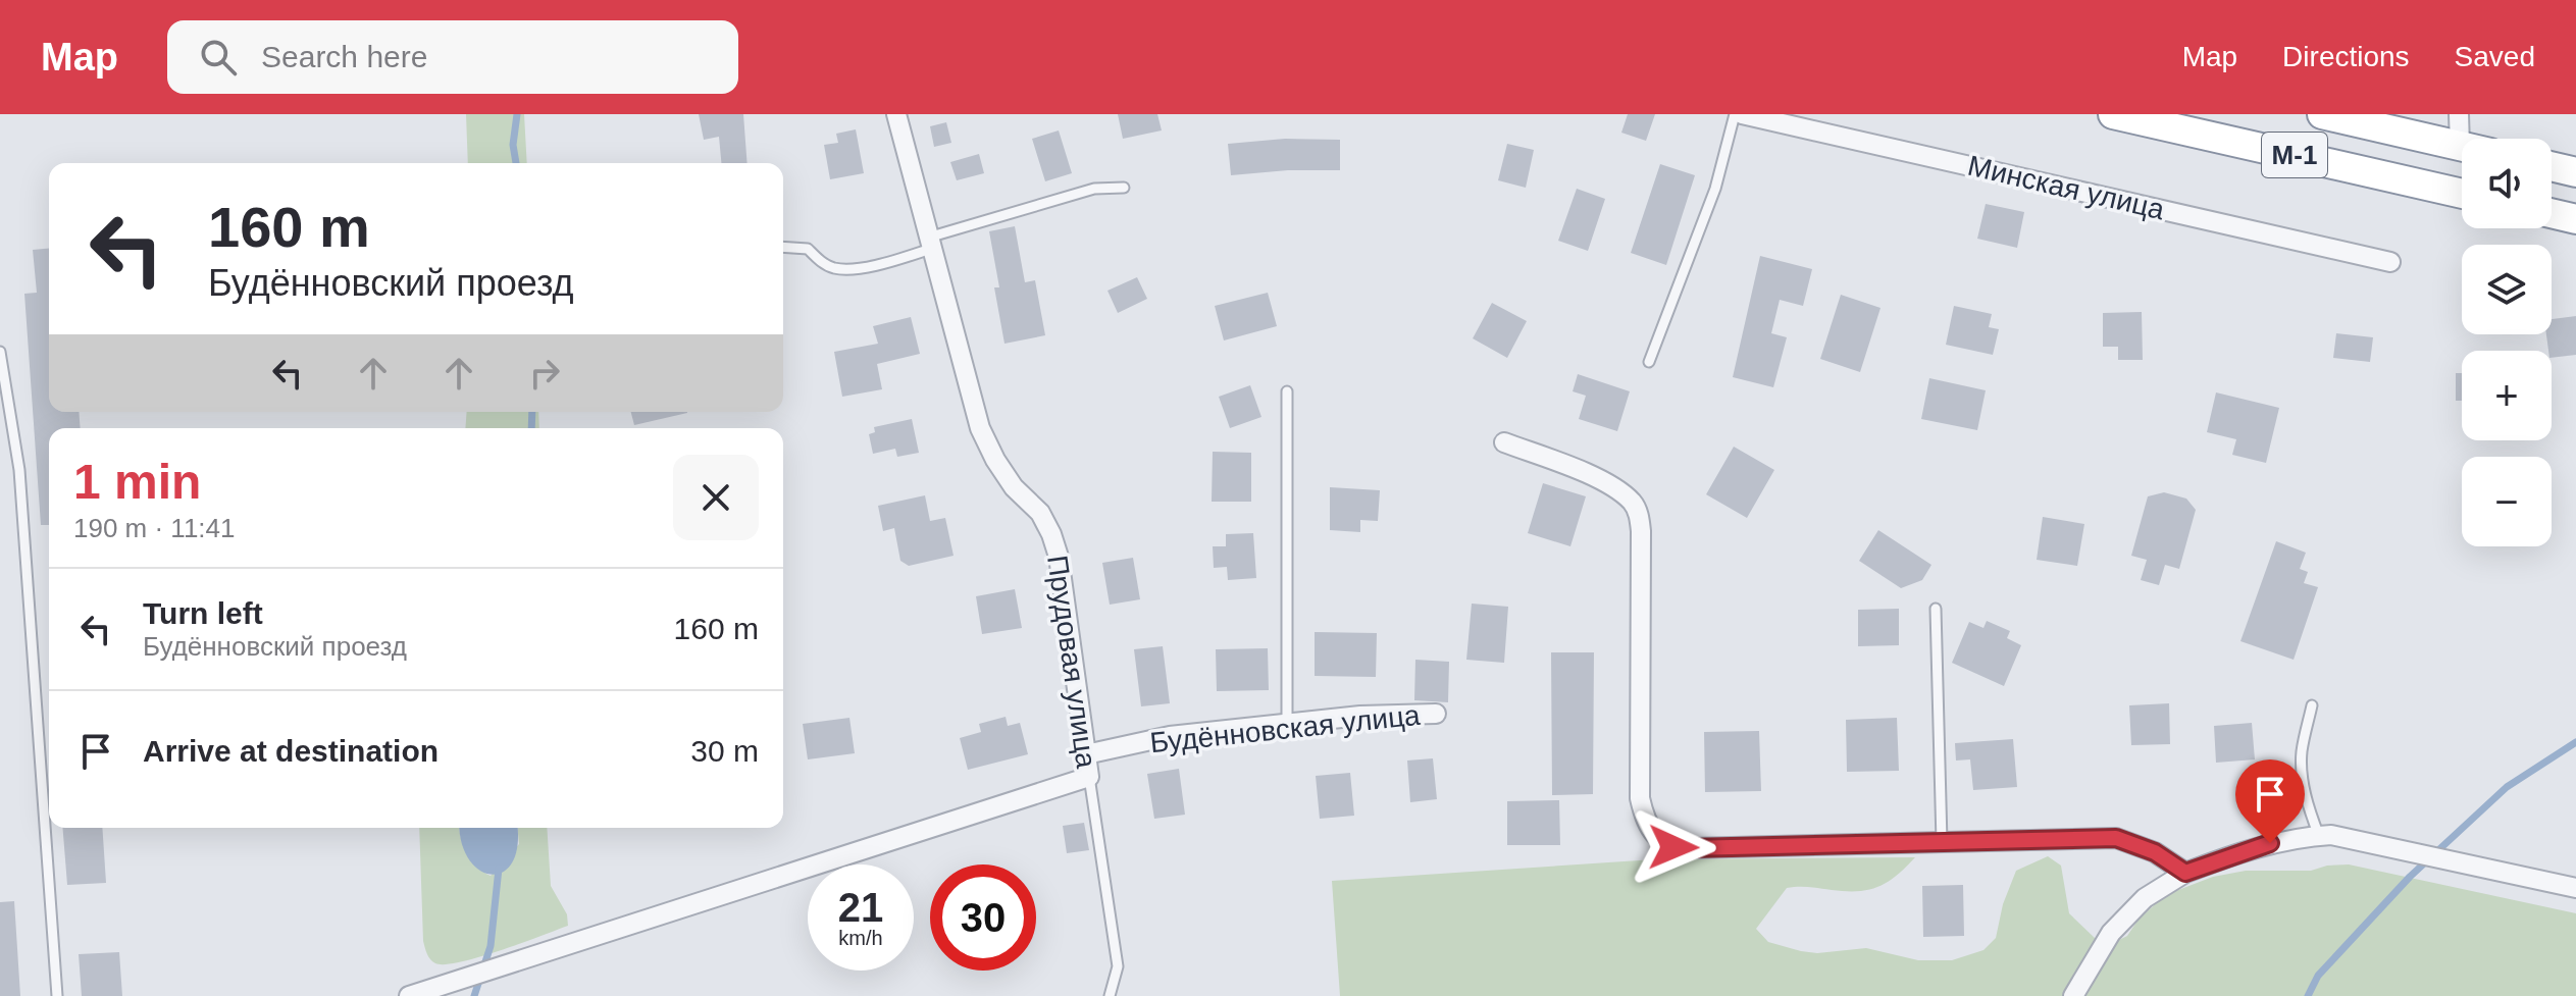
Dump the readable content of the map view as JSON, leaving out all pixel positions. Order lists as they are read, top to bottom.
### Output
{
  "streets": {
    "highway": ["М-1"],
    "street": ["Минская улица", "Прудовая улица", "Будённовская улица"]
  },
  "crossings": [
    ["Прудовая улица", "Будённовская улица"]
  ],
  "page": {
    "header": "Map",
    "search": "Search here",
    "nav": ["Map", "Directions", "Saved"],
    "map_buttons": ["+", "−"],
    "turn": ["160 m", "Будённовский проезд"],
    "heading": ["1 min", "190 m · 11:41"],
    "list": [
      {
        "name": "Turn left",
        "note": "Будённовский проезд",
        "value": "160 m"
      },
      {
        "name": "Arrive at destination",
        "value": "30 m"
      }
    ],
    "speed": "21 km/h",
    "limit": "30"
  }
}
